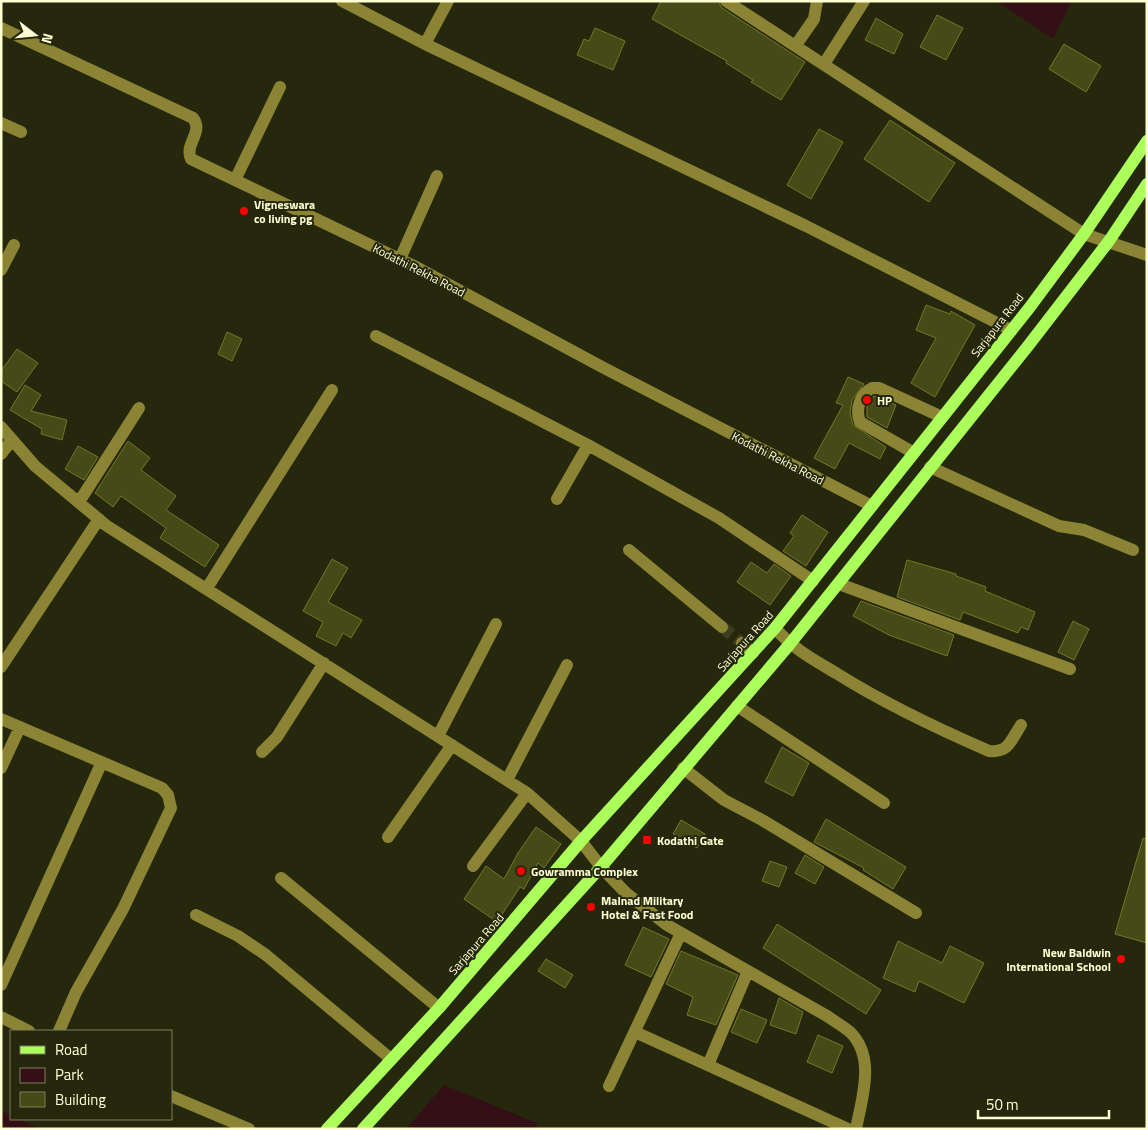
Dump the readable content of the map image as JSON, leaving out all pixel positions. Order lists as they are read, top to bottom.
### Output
{
  "streets": {
    "main road": ["Sarjapura Road"],
    "street": ["Kodathi Rekha Road"]
  },
  "crossings": [
    ["Kodathi Rekha Road", "Sarjapura Road"]
  ],
  "places": {
    "other": [
      "Vigneswara co living pg",
      "HP",
      "Gowramma Complex",
      "Malnad Military Hotel & Fast Food",
      "New Baldwin International School"
    ],
    "transit": ["Kodathi Gate"]
  },
  "legend": ["Road", "Park", "Building"],
  "scale_bar": "50 m",
  "north": "right"
}
